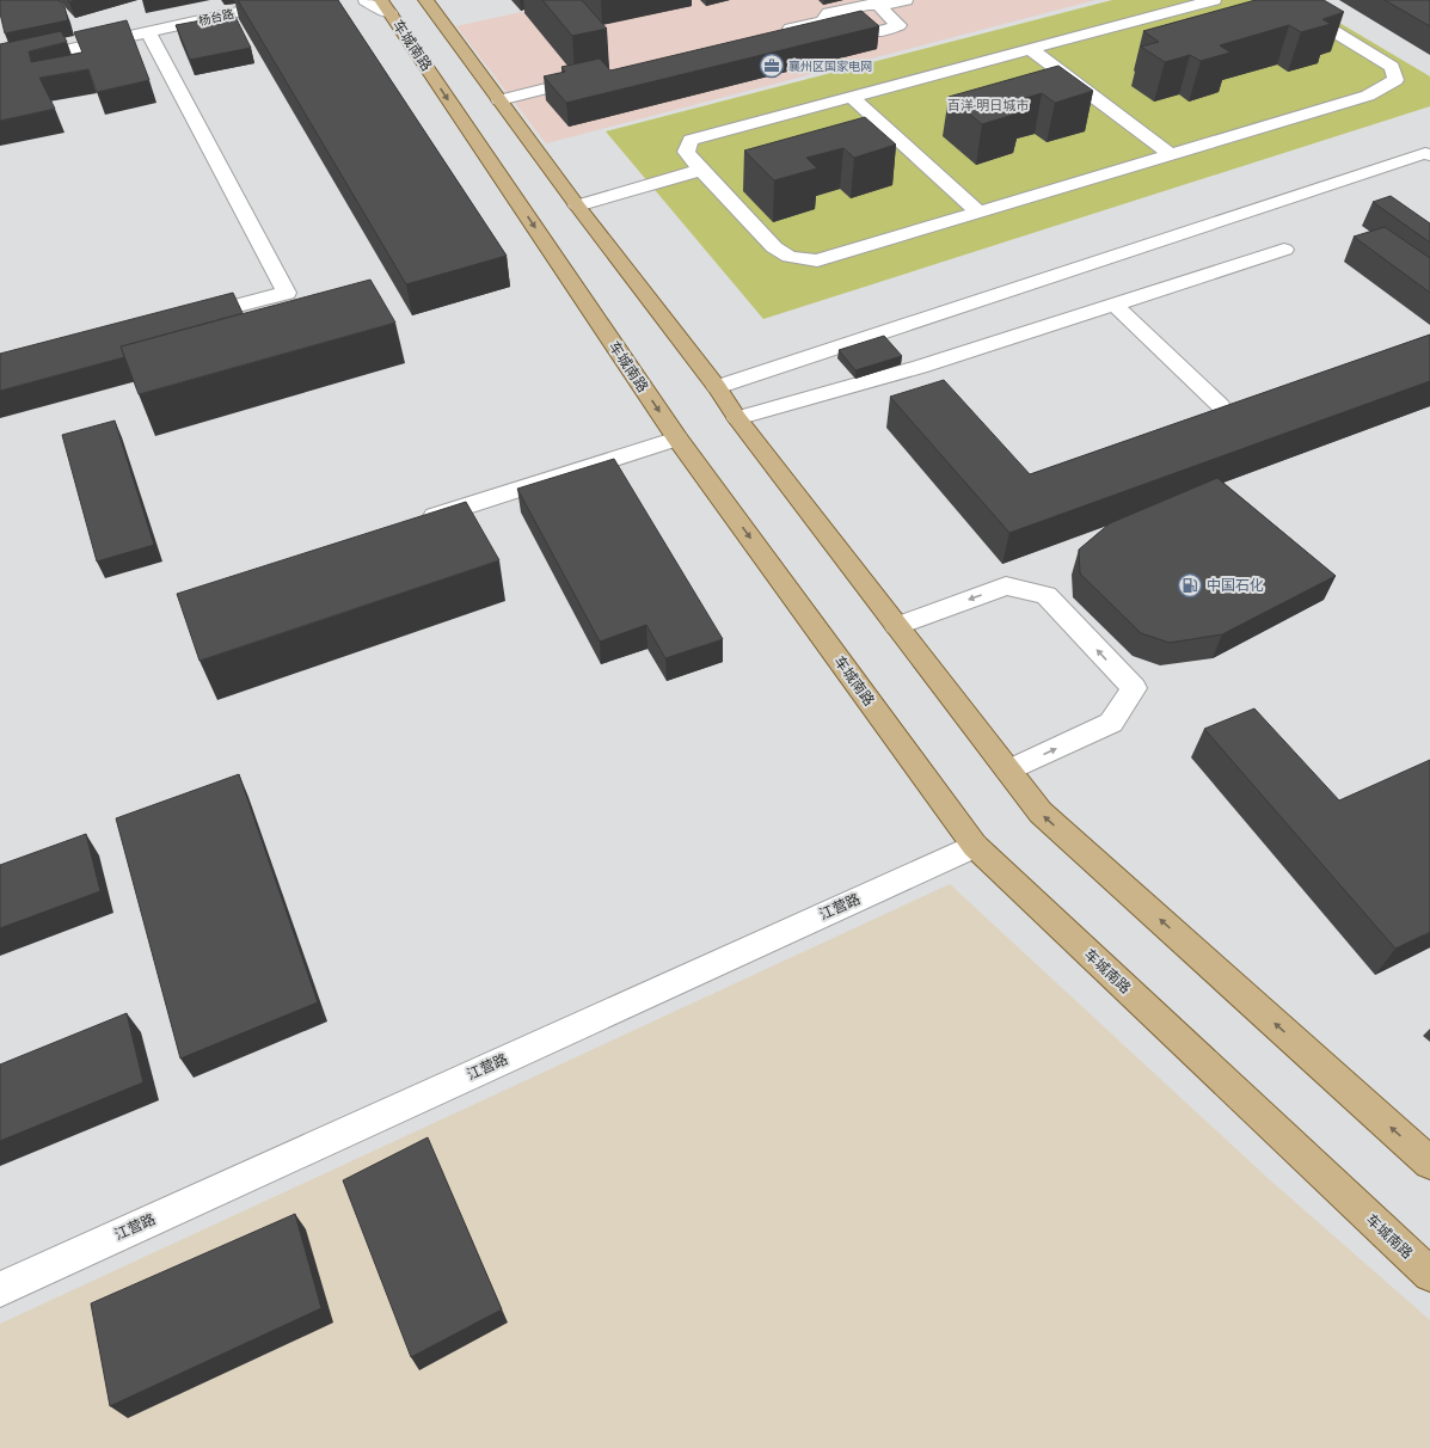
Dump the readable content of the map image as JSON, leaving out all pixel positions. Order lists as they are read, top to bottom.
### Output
{
  "streets": {
    "main road": ["车城南路"],
    "street": ["杨台路", "江营路"]
  },
  "crossings": [
    ["车城南路", "江营路"]
  ],
  "districts": ["百洋·明日城市"],
  "places": {
    "office": ["襄州区国家电网"],
    "fuel station": ["中国石化"]
  }
}
